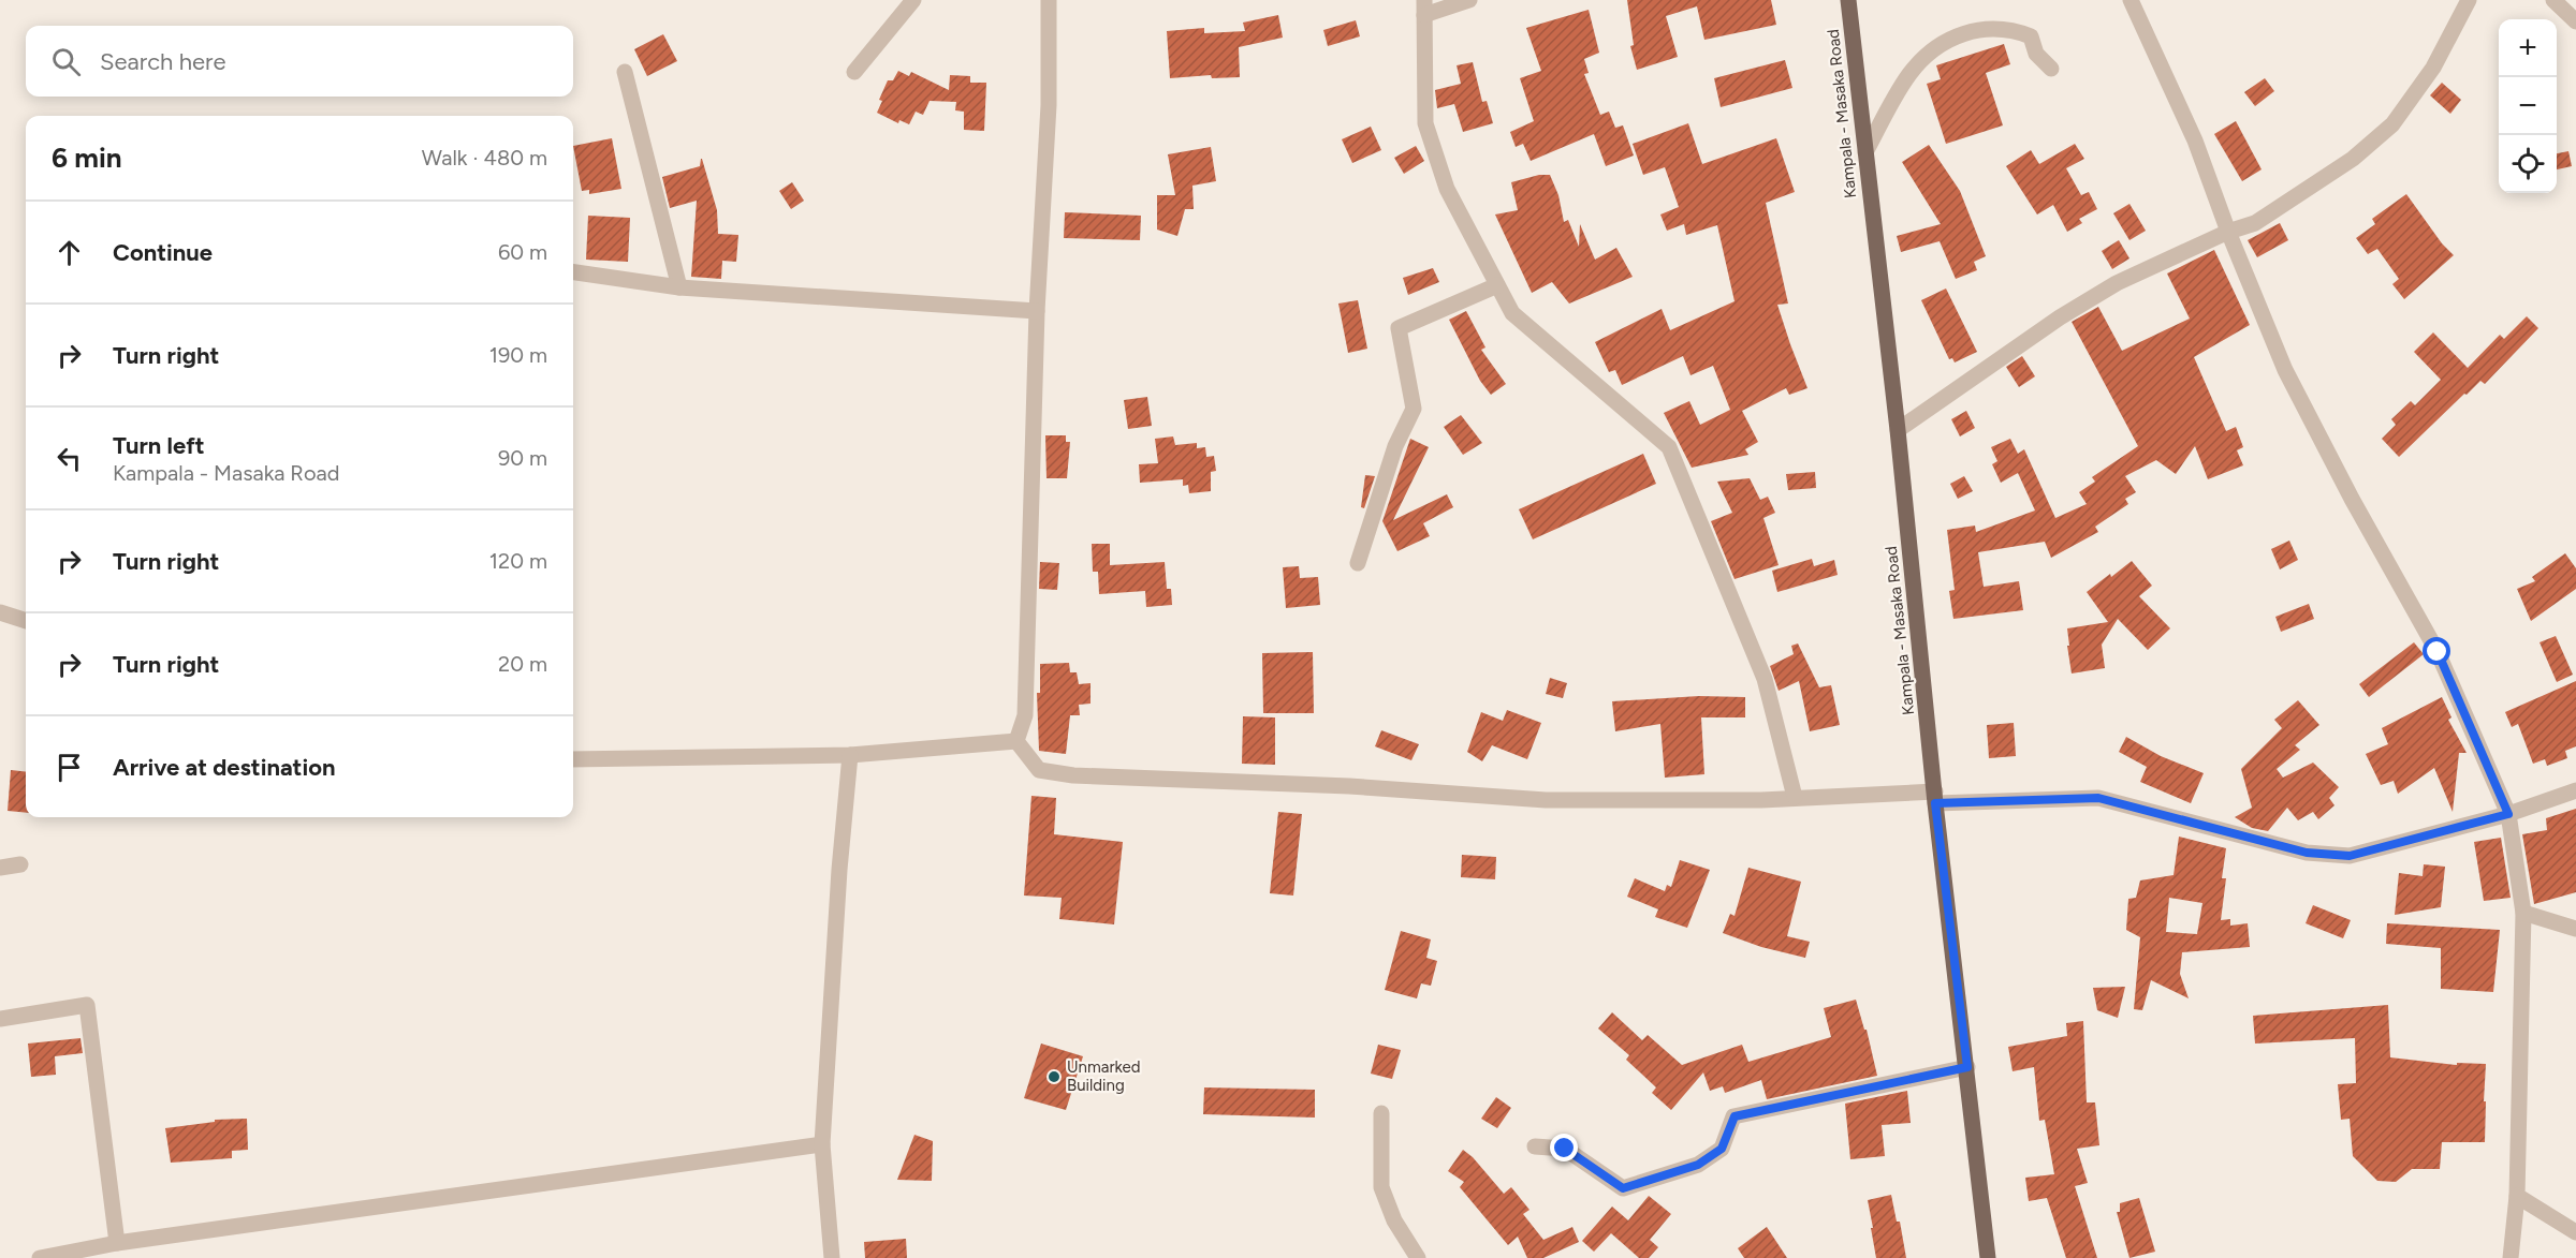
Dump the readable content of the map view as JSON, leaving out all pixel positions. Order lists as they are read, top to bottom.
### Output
{
  "streets": {
    "main road": ["Kampala - Masaka Road"]
  },
  "places": ["Unmarked Building"],
  "page": {
    "map_buttons": ["+", "−"],
    "search": "Search here",
    "heading": ["6 min", "Walk · 480 m"],
    "list": [
      ["Continue", "60 m"],
      ["Turn right", "190 m"],
      ["Turn left", "Kampala - Masaka Road", "90 m"],
      ["Turn right", "120 m"],
      ["Turn right", "20 m"],
      "Arrive at destination"
    ]
  }
}
